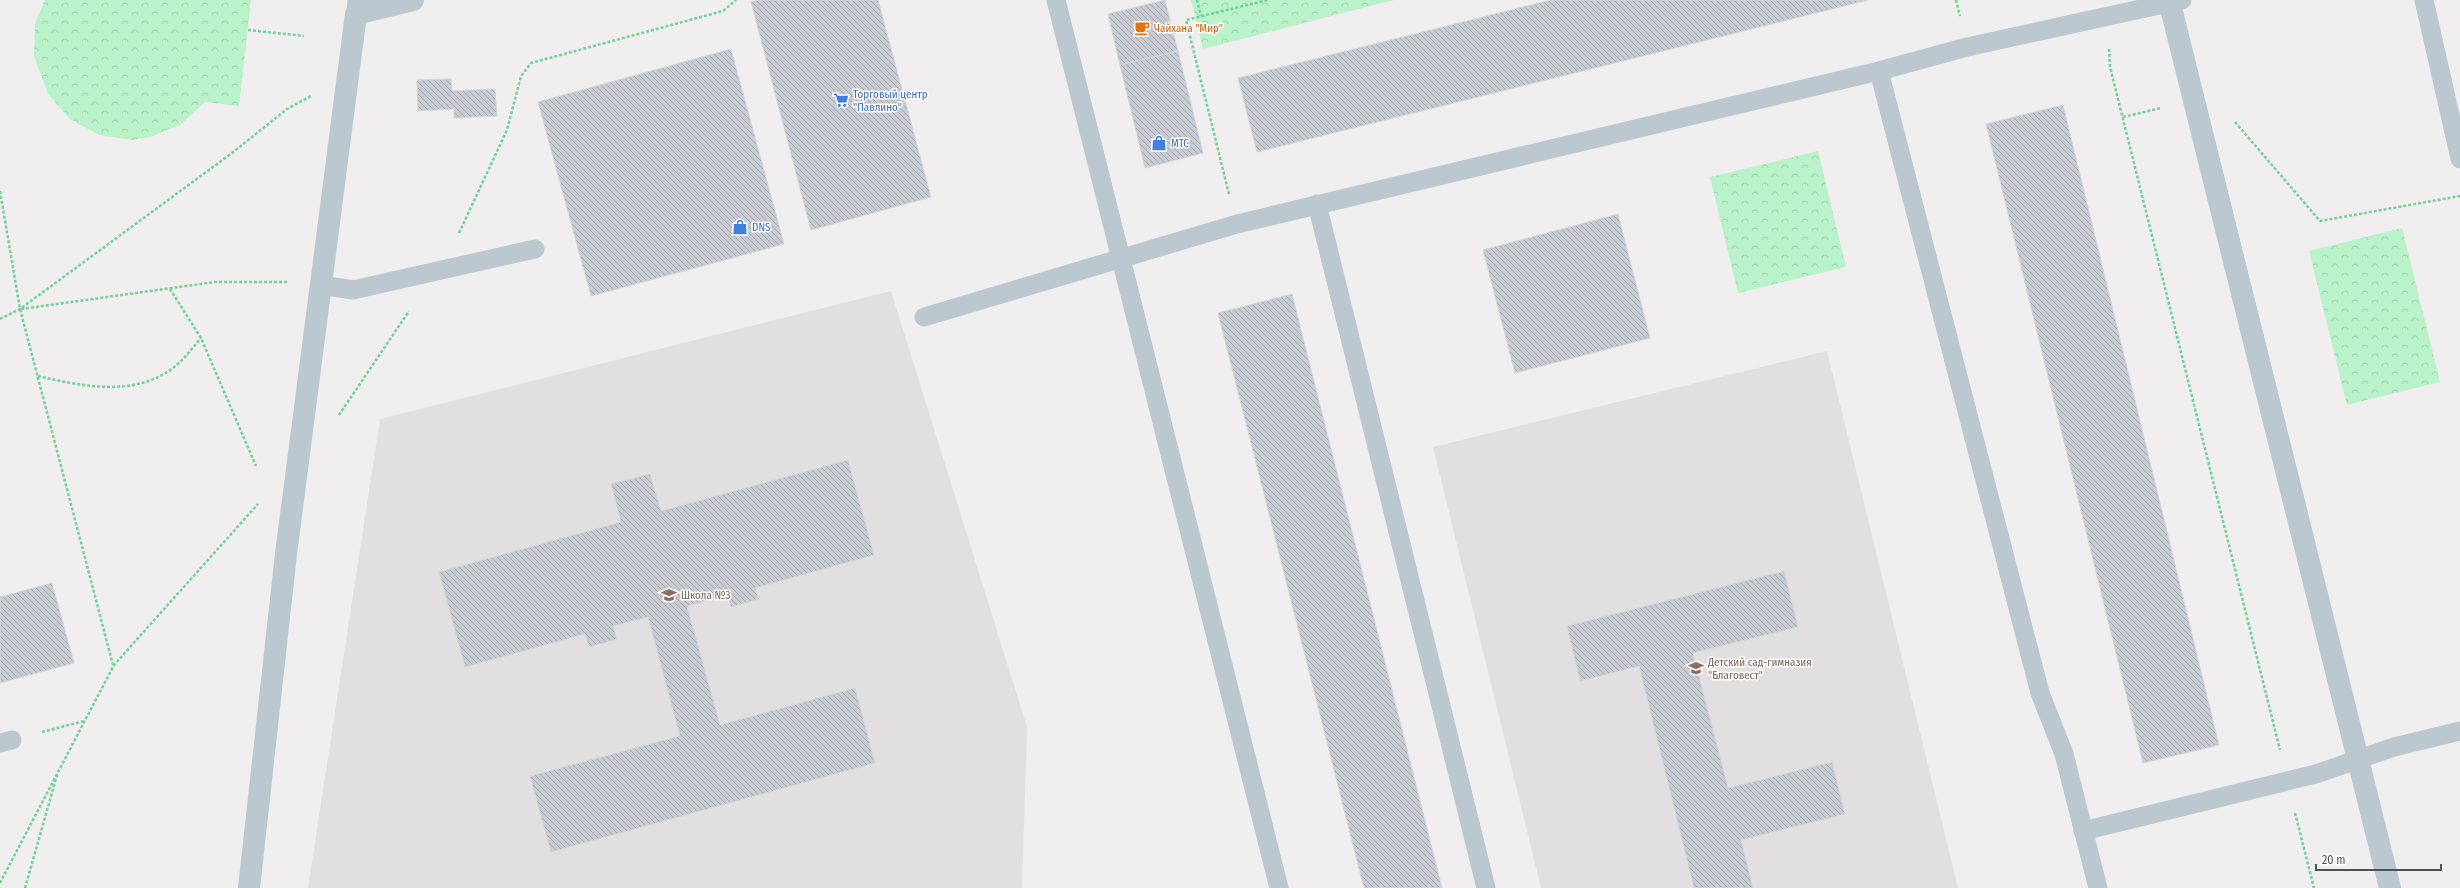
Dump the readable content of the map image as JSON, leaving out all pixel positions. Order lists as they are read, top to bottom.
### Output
{
  "places": {
    "cafe": ["Чайхана \"Мир\""],
    "supermarket": ["Торговый центр \"Павлино\""],
    "shop": ["МТС", "DNS"],
    "school or university": ["Школа №3", "Детский сад-гимназия \"Благовест\""]
  },
  "scale_bar": "20 m"
}
